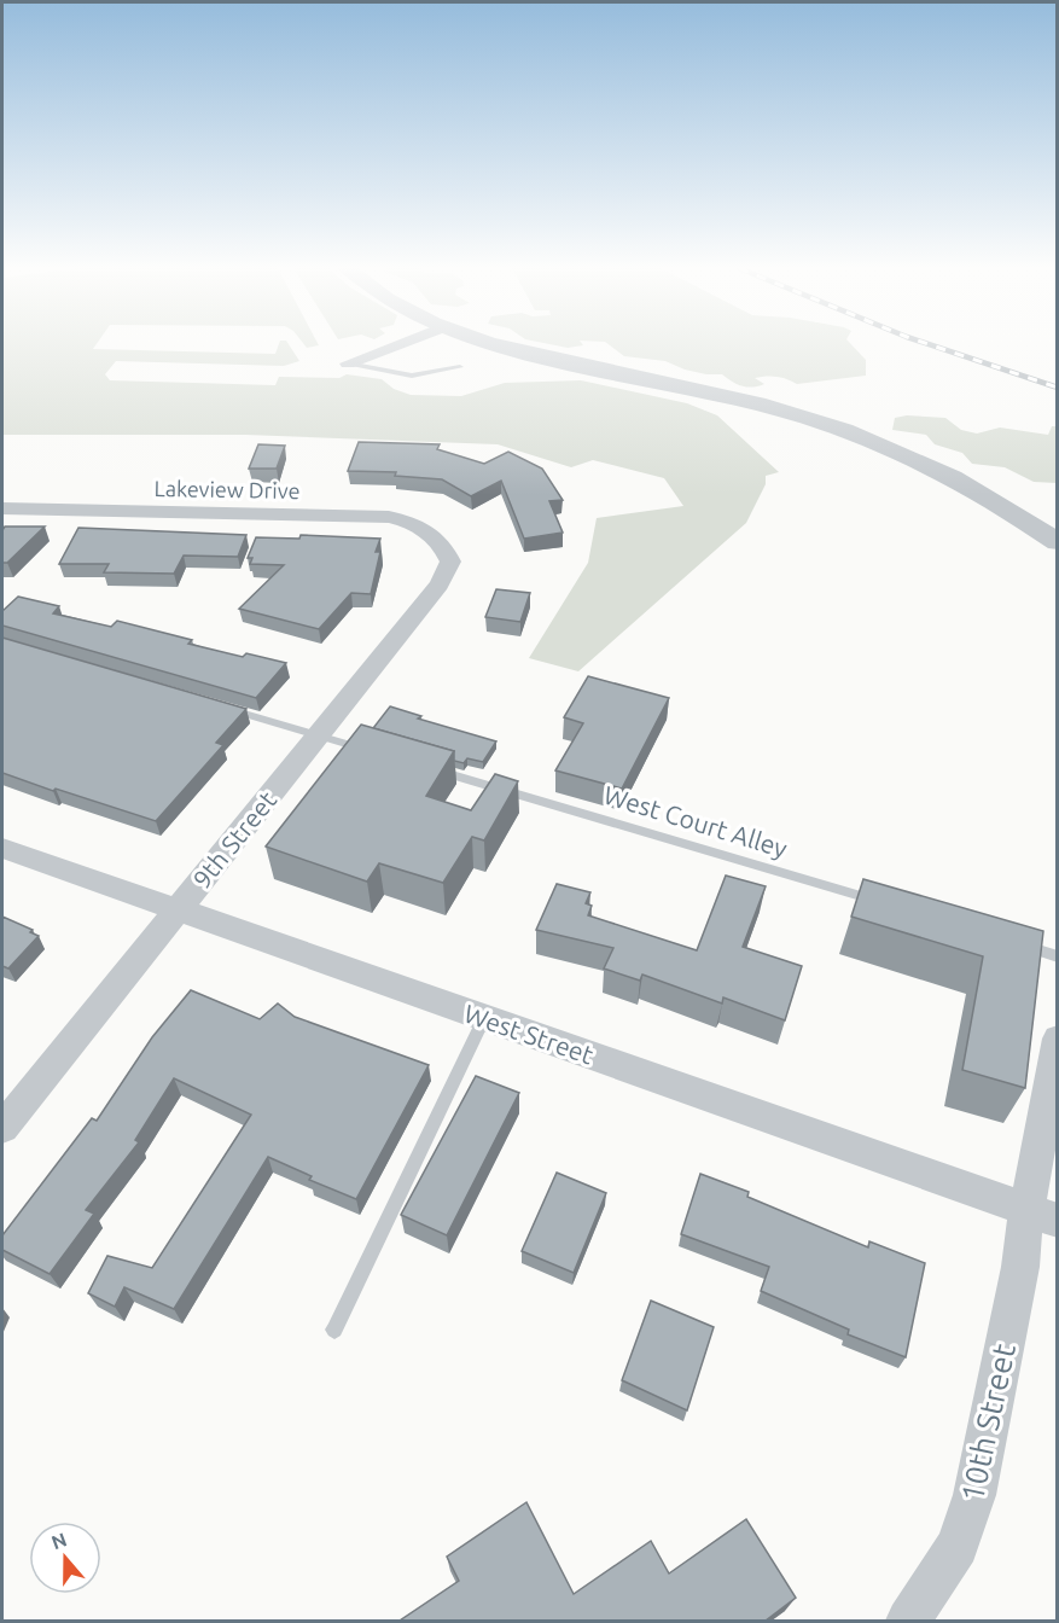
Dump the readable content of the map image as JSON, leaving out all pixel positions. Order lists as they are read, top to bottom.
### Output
{
  "streets": {
    "street": [
      "Lakeview Drive",
      "9th Street",
      "West Street",
      "10th Street"
    ],
    "lane": ["West Court Alley"]
  },
  "crossings": [
    ["Lakeview Drive", "9th Street"],
    ["9th Street", "West Street"],
    ["West Street", "10th Street"]
  ],
  "north": "top"
}
